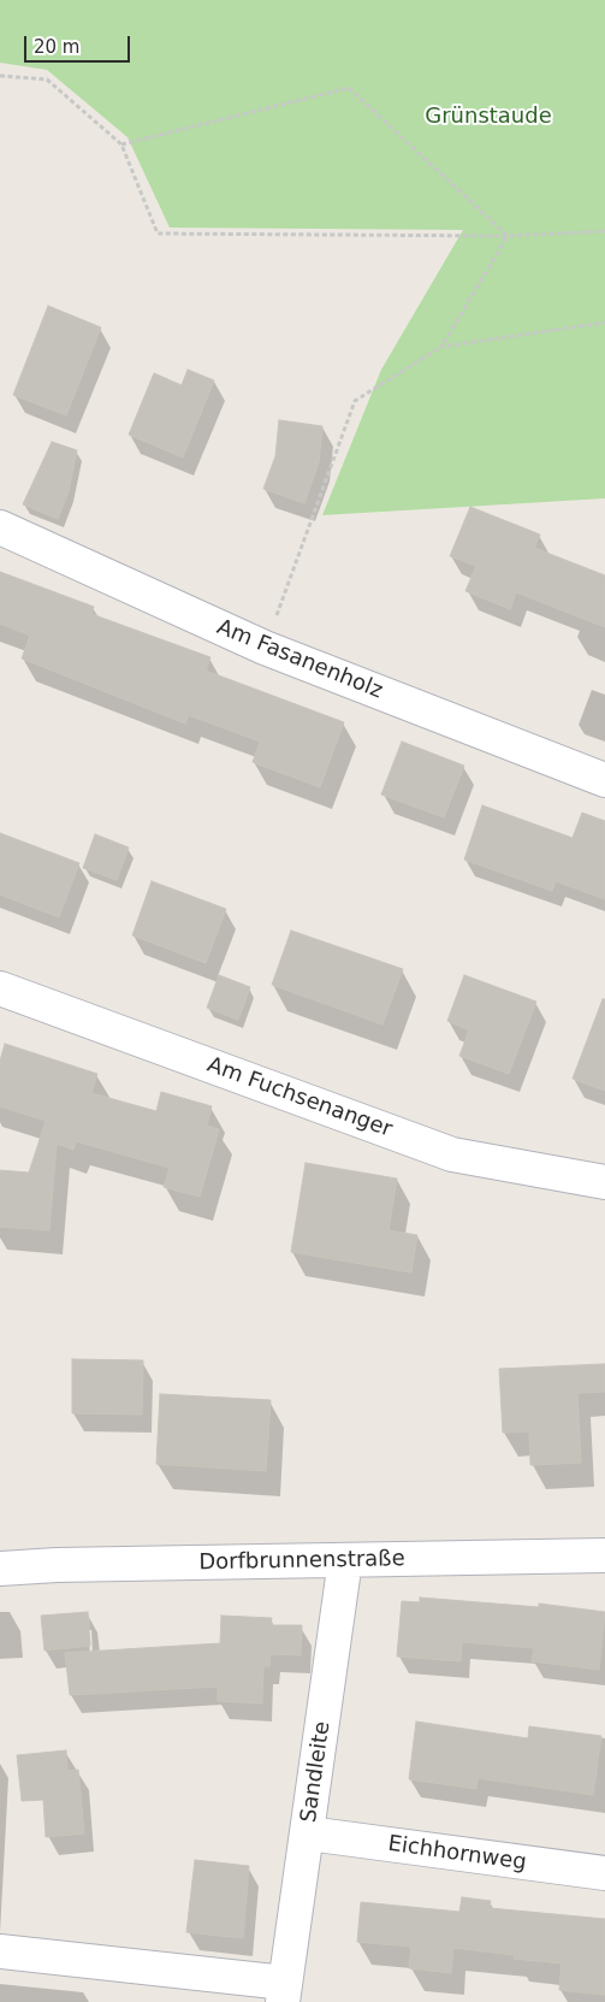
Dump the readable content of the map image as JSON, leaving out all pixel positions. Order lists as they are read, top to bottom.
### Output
{
  "streets": {
    "street": [
      "Am Fasanenholz",
      "Am Fuchsenanger",
      "Dorfbrunnenstraße",
      "Sandleite",
      "Eichhornweg"
    ]
  },
  "crossings": [
    ["Dorfbrunnenstraße", "Sandleite"],
    ["Sandleite", "Eichhornweg"]
  ],
  "parks": ["Grünstaude"],
  "scale_bar": "20 m"
}
